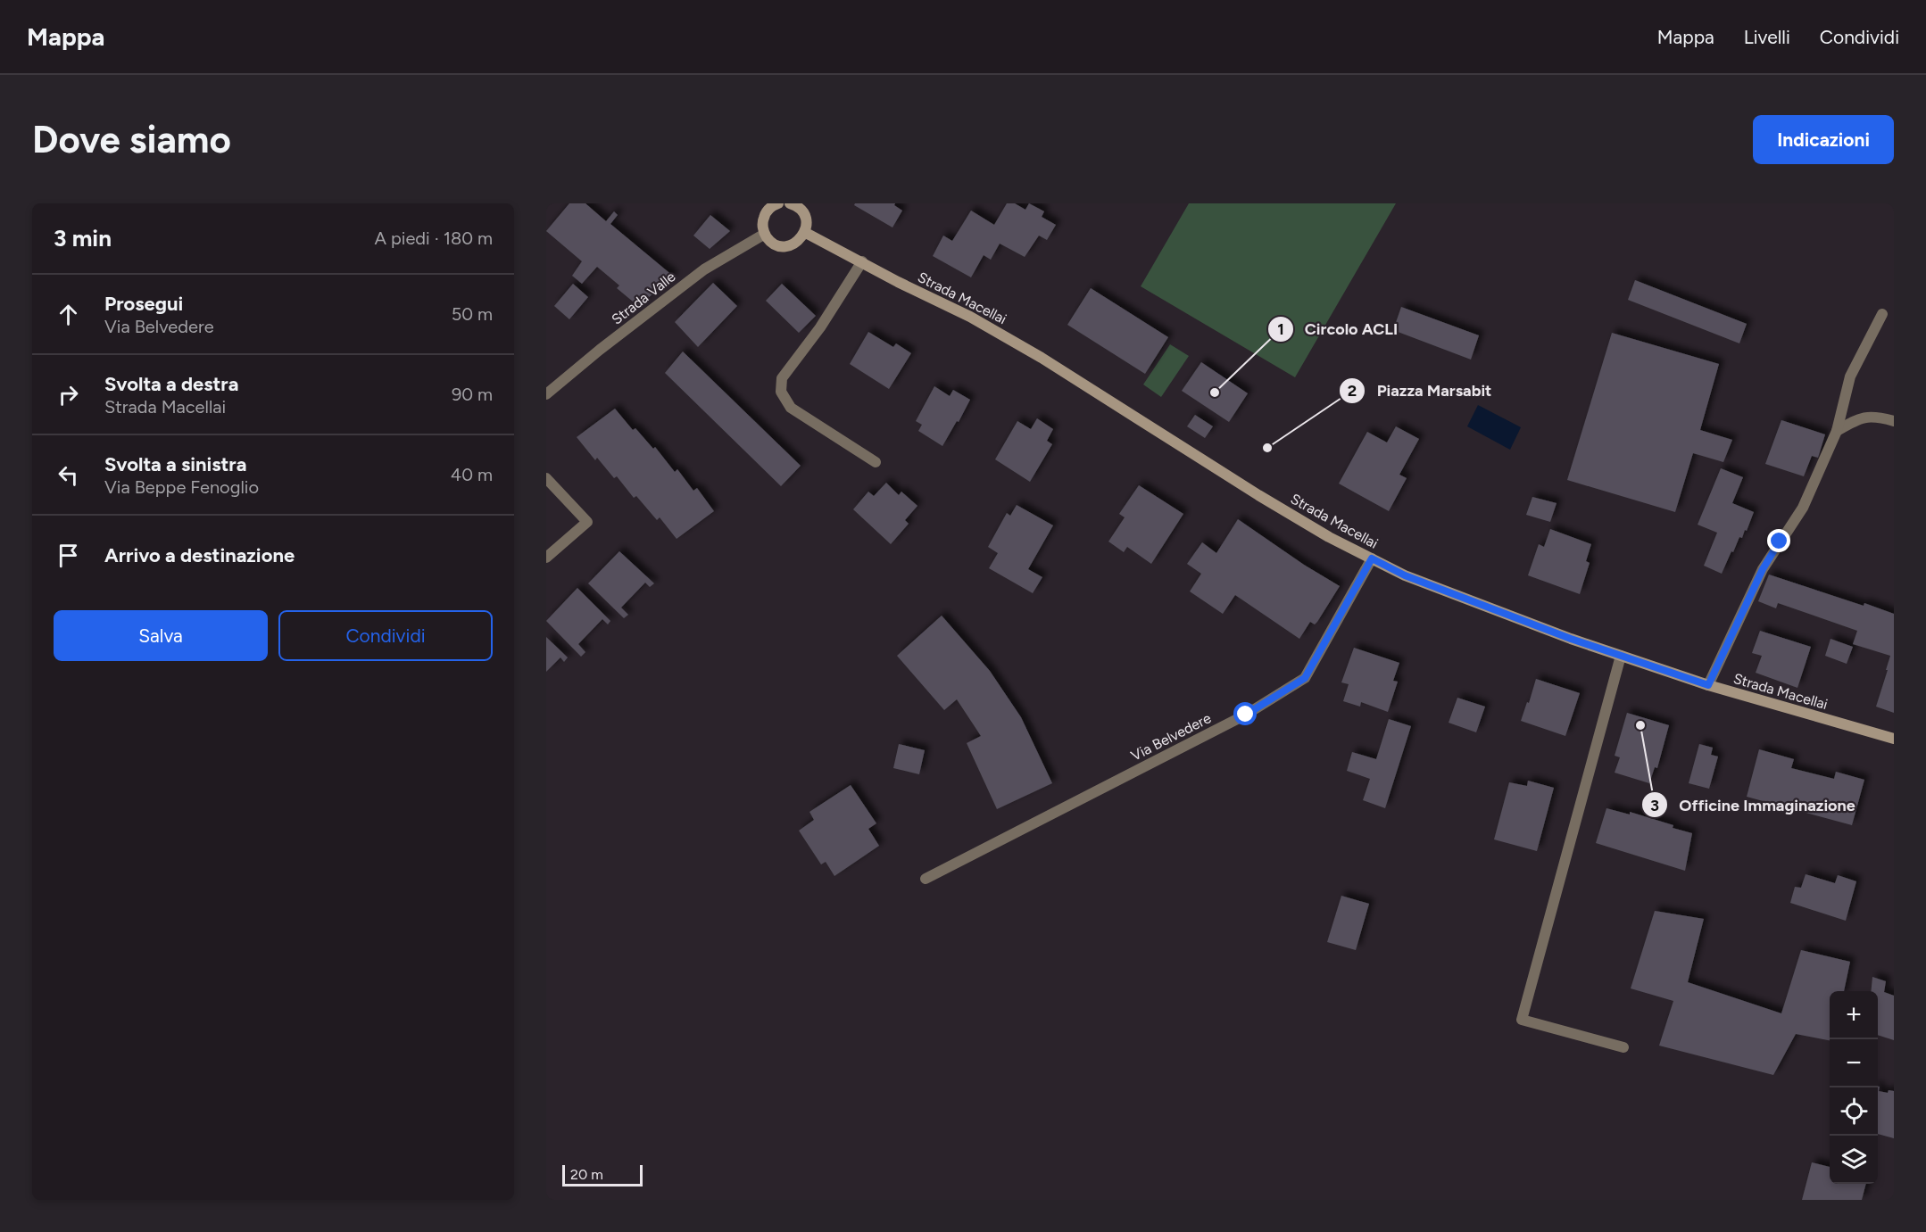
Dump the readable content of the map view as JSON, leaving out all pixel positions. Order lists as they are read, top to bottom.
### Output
{
  "streets": {
    "street": ["Strada Valle", "Strada Macellai", "Via Belvedere"]
  },
  "crossings": [
    ["Strada Macellai", "Via Belvedere"]
  ],
  "places": ["Circolo ACLI", "Piazza Marsabit", "Officine Immaginazione"],
  "scale_bar": "20 m",
  "page": {
    "header": "Mappa",
    "nav": ["Mappa", "Livelli", "Condividi"],
    "buttons": [
      "Indicazioni",
      ["Salva", "Condividi"]
    ],
    "title": "Dove siamo",
    "heading": ["3 min", "A piedi · 180 m"],
    "list": [
      ["Prosegui", "Via Belvedere", "50 m"],
      ["Svolta a destra", "Strada Macellai", "90 m"],
      ["Svolta a sinistra", "Via Beppe Fenoglio", "40 m"],
      "Arrivo a destinazione"
    ],
    "map_buttons": ["+", "−"],
    "scale": "20 m"
  }
}
